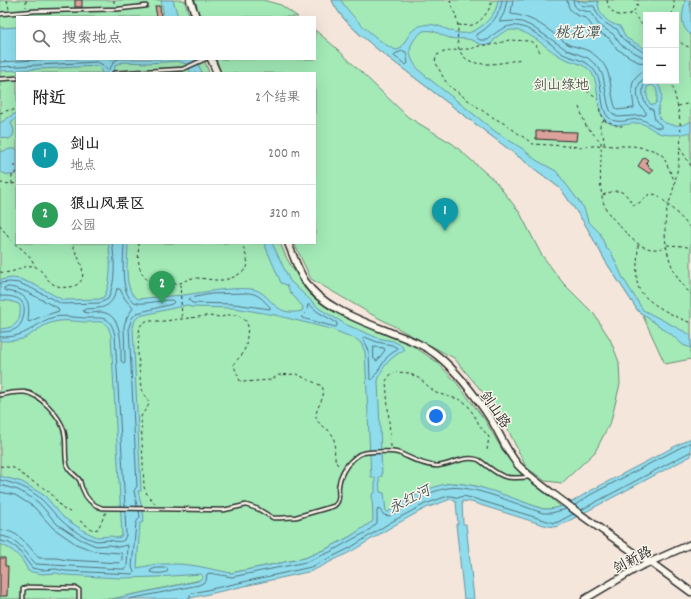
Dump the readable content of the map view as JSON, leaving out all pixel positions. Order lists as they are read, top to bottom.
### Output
{
  "streets": {
    "street": ["剑山路", "剑新路"]
  },
  "crossings": [
    ["剑山路", "剑新路"]
  ],
  "water": ["桃花潭", "永红河"],
  "parks": ["剑山绿地"],
  "page": {
    "map_buttons": ["+", "−"],
    "search": "搜索地点",
    "heading": ["附近", "2个结果"],
    "list": [
      {
        "mark": "1",
        "name": "剑山",
        "note": "地点",
        "value": "200 m"
      },
      {
        "mark": "2",
        "name": "狼山风景区",
        "note": "公园",
        "value": "320 m"
      }
    ],
    "pins": ["1", "2"]
  }
}
